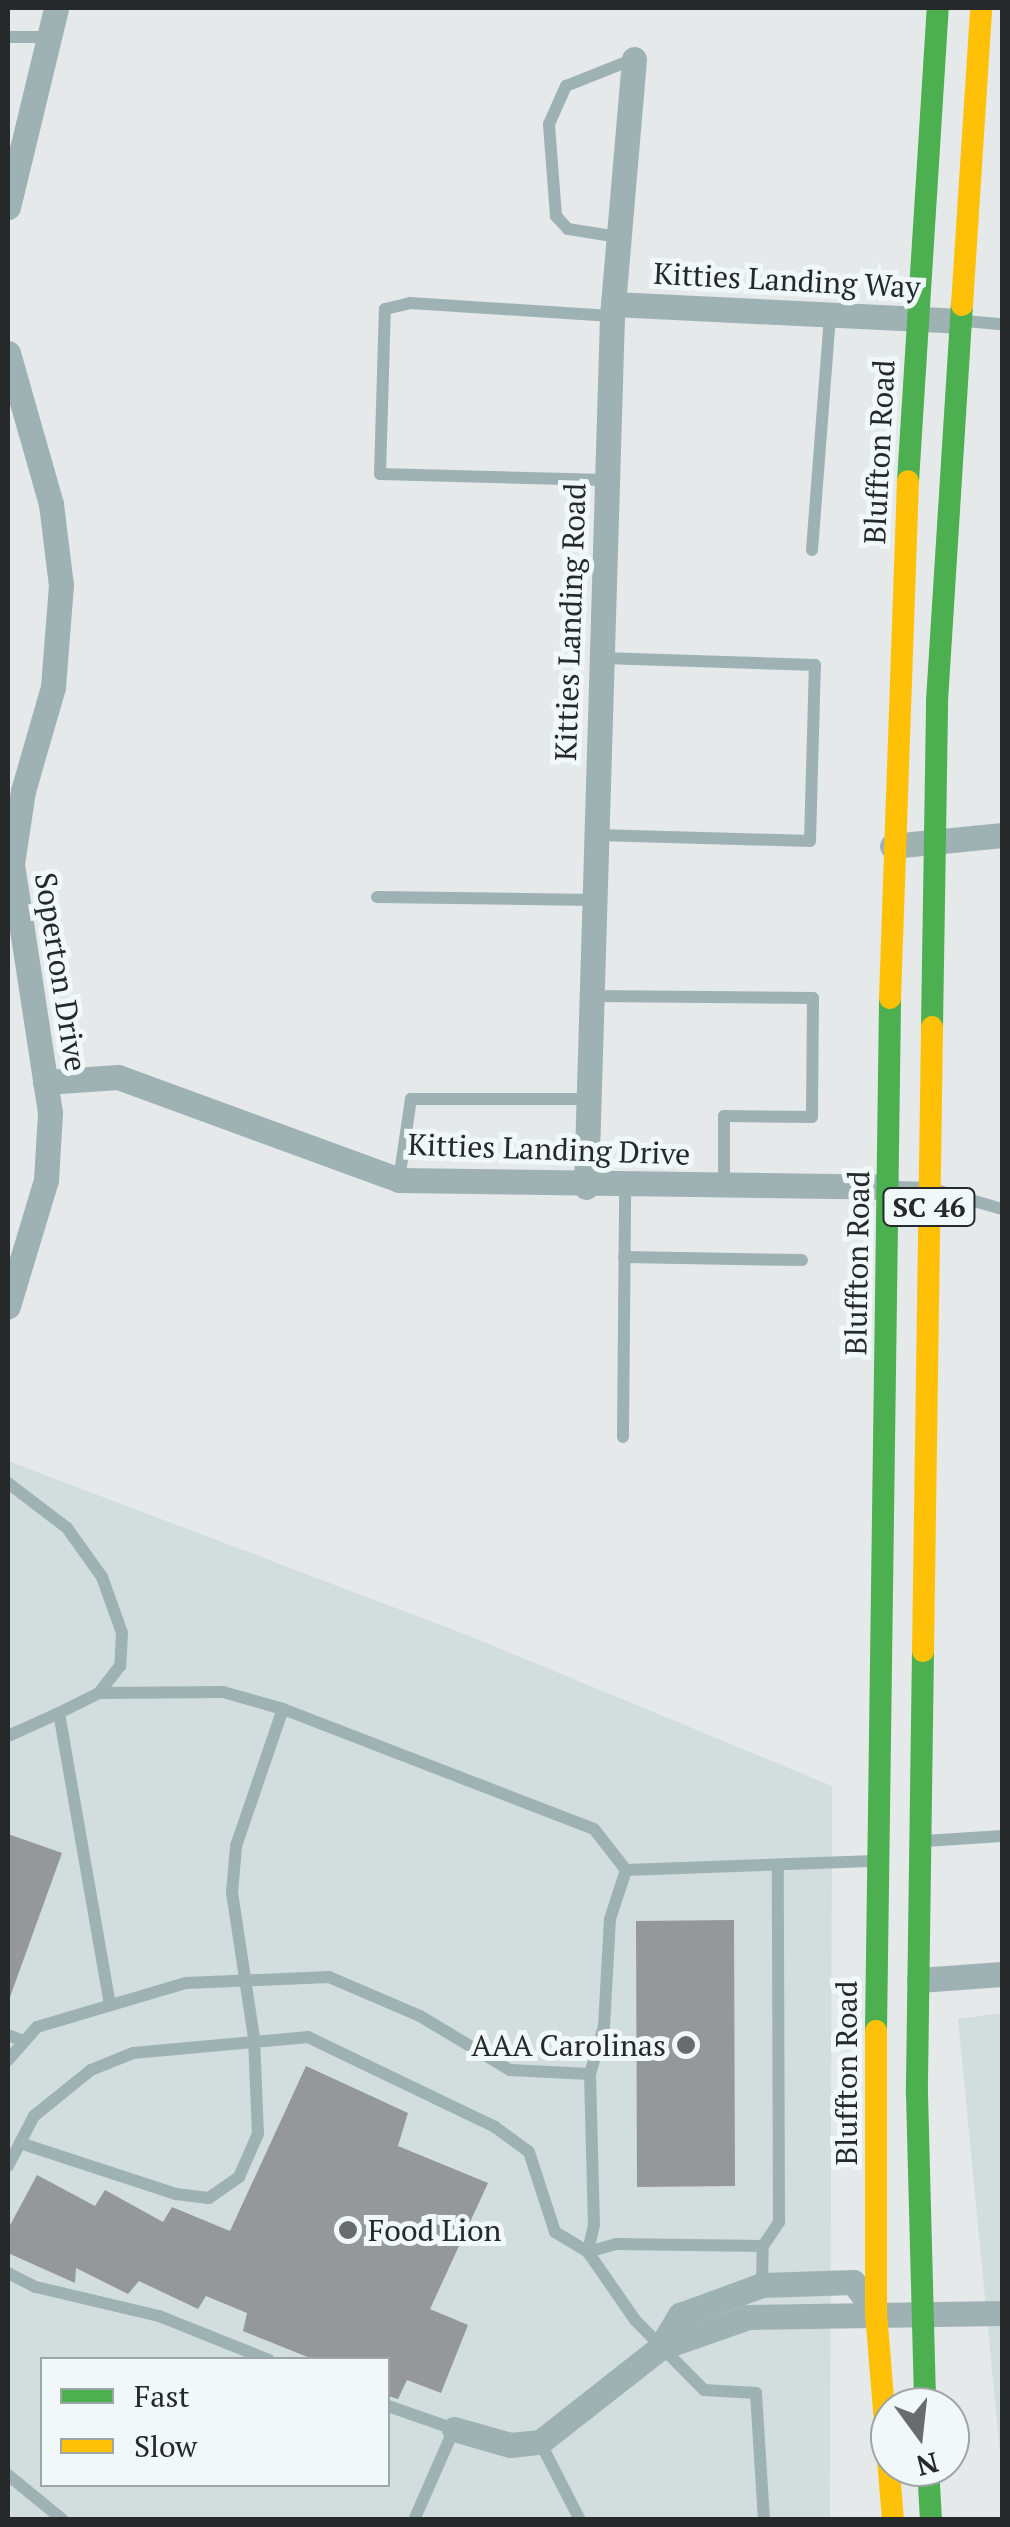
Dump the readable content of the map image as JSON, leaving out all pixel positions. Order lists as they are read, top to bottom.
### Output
{
  "streets": {
    "main road": ["Bluffton Road", "SC 46"],
    "street": [
      "Kitties Landing Way",
      "Kitties Landing Road",
      "Soperton Drive",
      "Kitties Landing Drive"
    ]
  },
  "crossings": [
    ["Kitties Landing Way", "Bluffton Road"],
    ["Kitties Landing Way", "Kitties Landing Road"],
    ["Kitties Landing Way", "SC 46"],
    ["Bluffton Road", "Kitties Landing Drive"],
    ["Kitties Landing Road", "Kitties Landing Drive"],
    ["Soperton Drive", "Kitties Landing Drive"]
  ],
  "places": ["AAA Carolinas", "Food Lion"],
  "legend": ["Fast", "Slow"],
  "north": "bottom"
}
